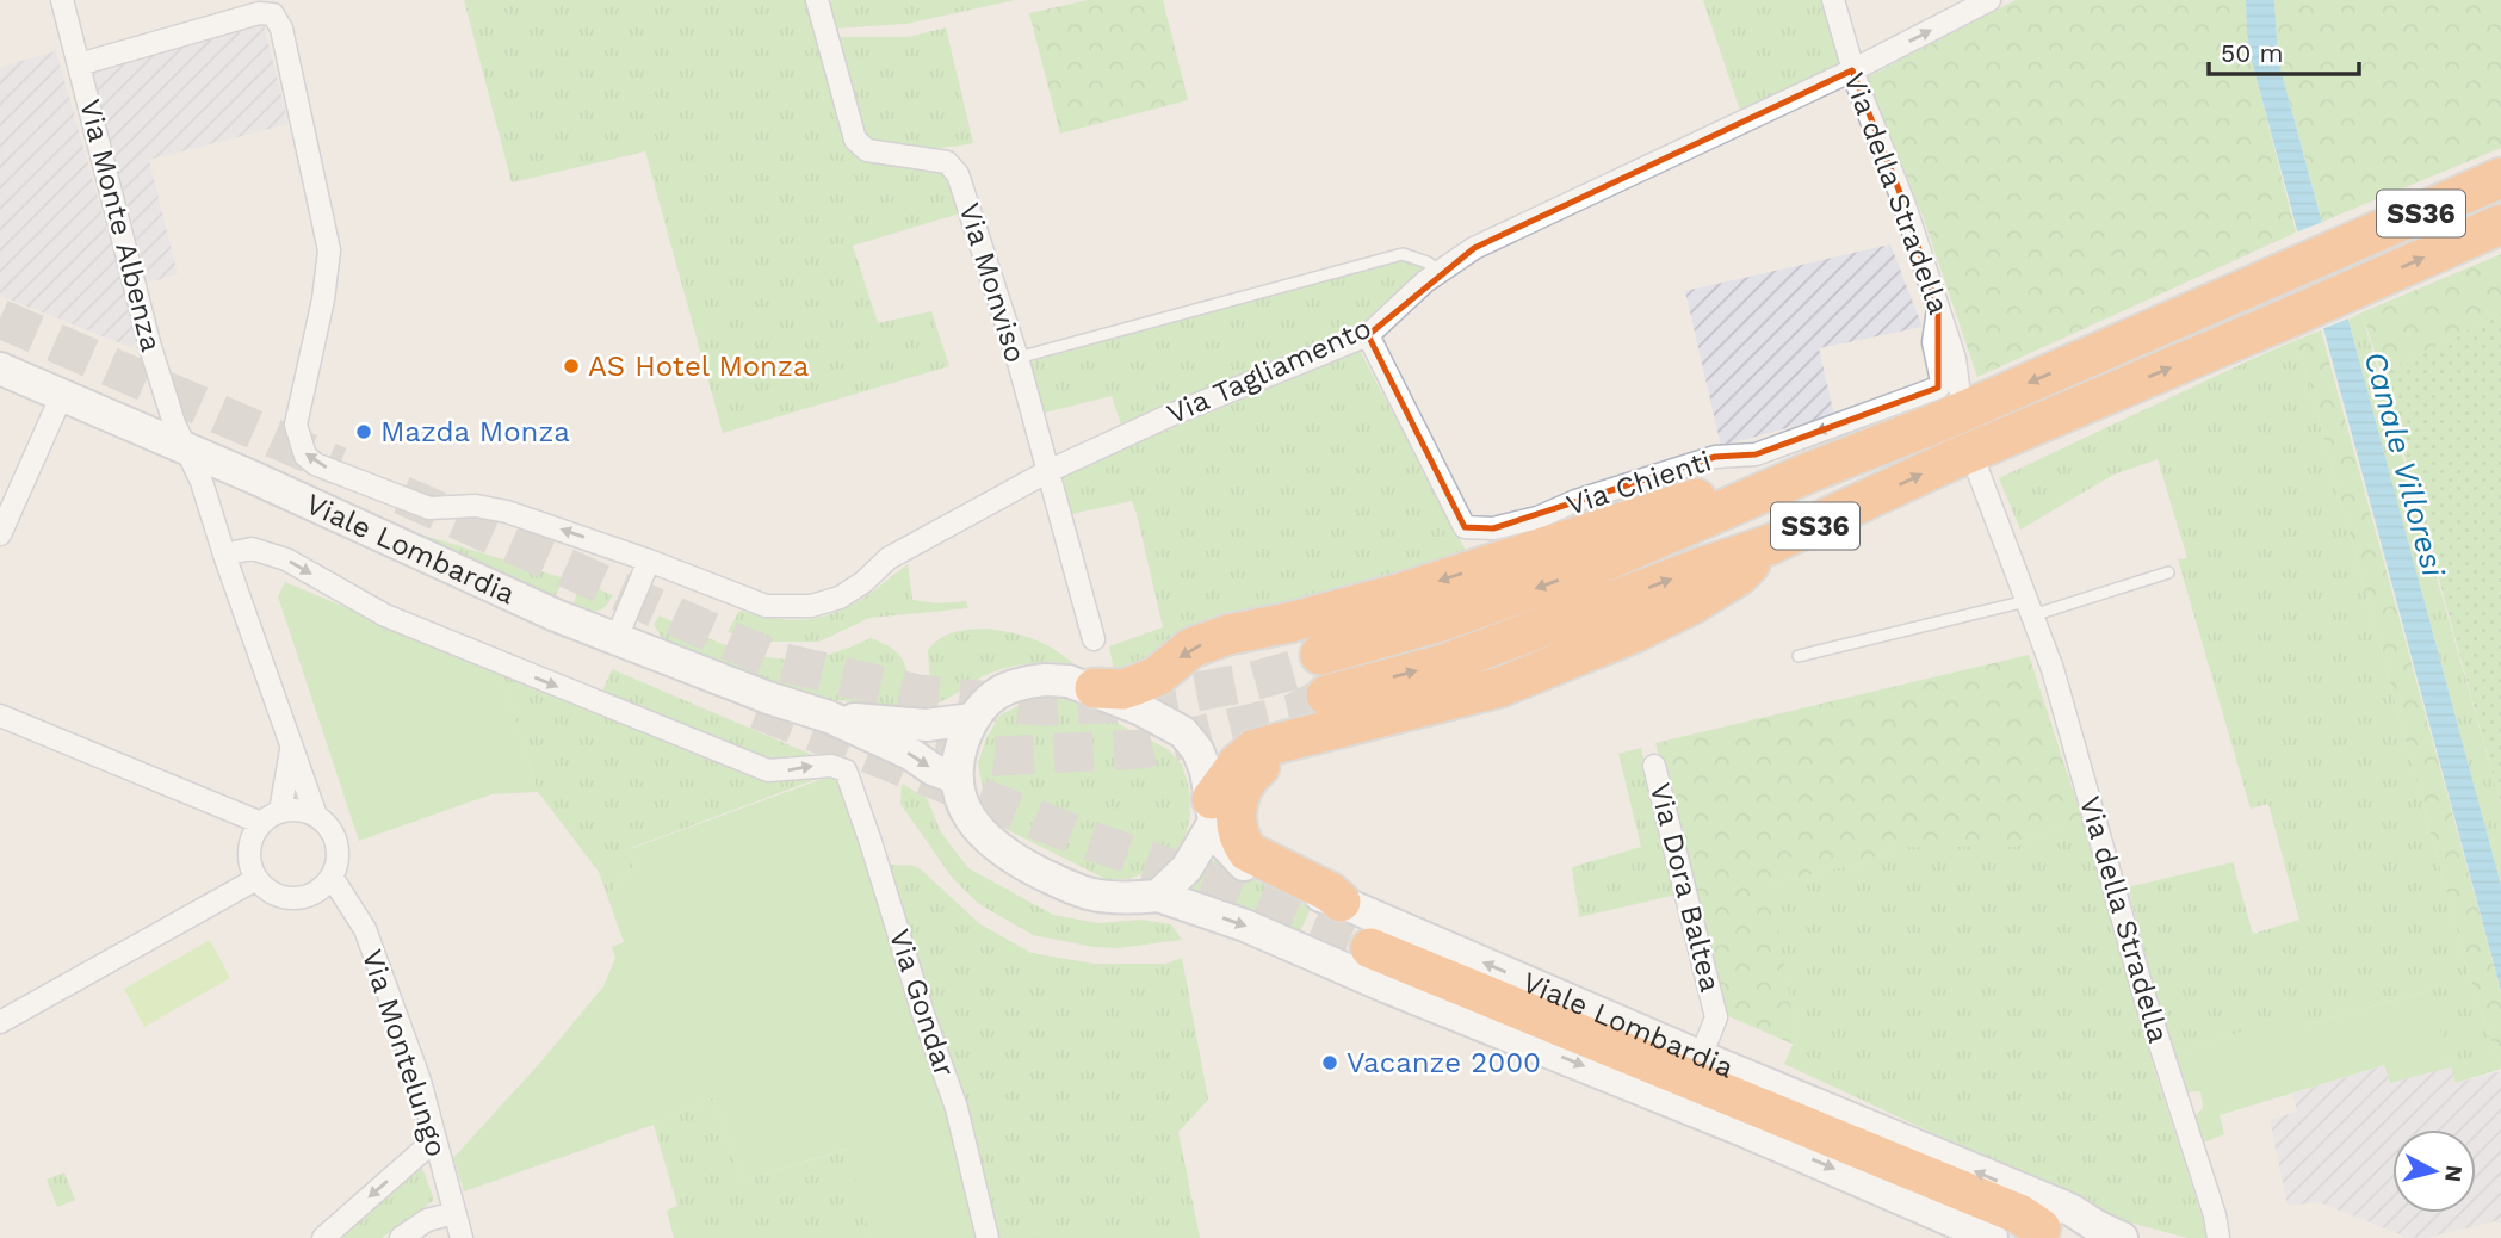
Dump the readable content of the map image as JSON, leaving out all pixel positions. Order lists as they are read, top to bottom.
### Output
{
  "streets": {
    "highway": ["SS36"],
    "main road": ["Viale Lombardia"],
    "street": [
      "Via della Stradella",
      "Via Monte Albenza",
      "Via Monviso",
      "Via Tagliamento",
      "Via Chienti",
      "Via Dora Baltea",
      "Via Gondar",
      "Via Montelungo"
    ]
  },
  "crossings": [
    ["Via della Stradella", "Via Tagliamento"],
    ["Via della Stradella", "Via Chienti"],
    ["SS36", "Viale Lombardia"],
    ["Via Monte Albenza", "Viale Lombardia"],
    ["Via Monviso", "Via Tagliamento"],
    ["Via Tagliamento", "Via Chienti"],
    ["Via Tagliamento", "Viale Lombardia"],
    ["Viale Lombardia", "Via Dora Baltea"]
  ],
  "one_way": ["Via Gondar"],
  "water": ["Canale Villoresi"],
  "places": ["AS Hotel Monza", "Mazda Monza", "Vacanze 2000"],
  "scale_bar": "50 m",
  "north": "right"
}
